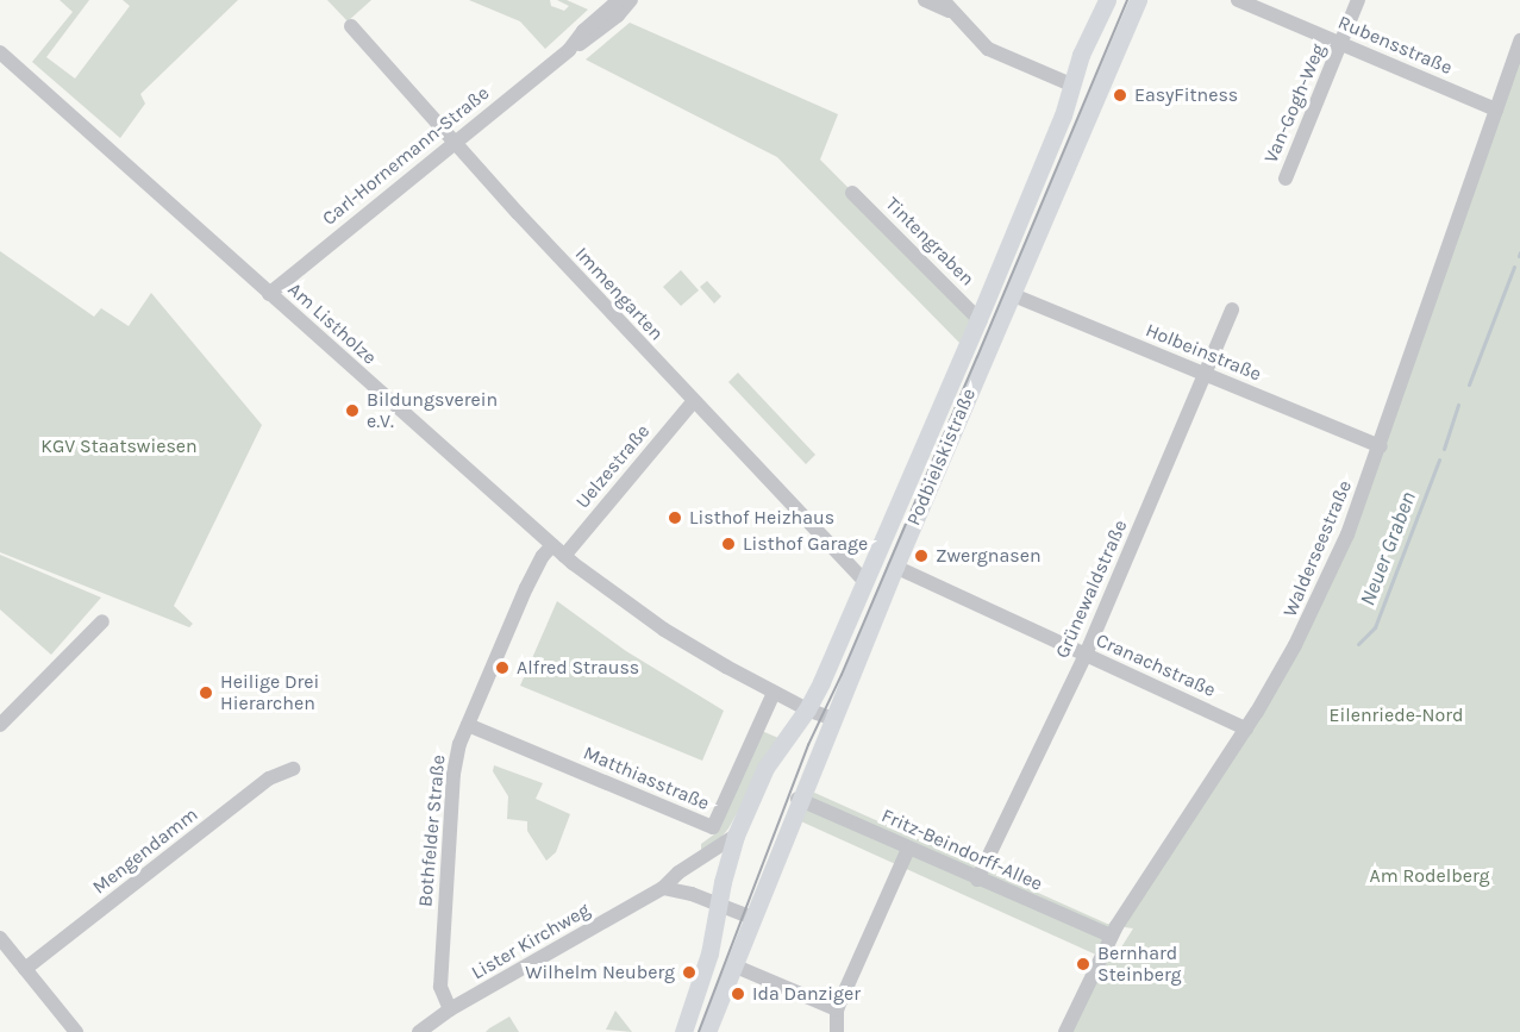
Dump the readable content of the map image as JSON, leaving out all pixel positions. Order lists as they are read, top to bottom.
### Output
{
  "streets": {
    "main road": ["Podbielskistraße"],
    "street": [
      "Rubensstraße",
      "Van-Gogh-Weg",
      "Carl-Hornemann-Straße",
      "Tintengraben",
      "Immengarten",
      "Am Listholze",
      "Holbeinstraße",
      "Uelzestraße",
      "Walderseestraße",
      "Grünewaldstraße",
      "Cranachstraße",
      "Matthiasstraße",
      "Bothfelder Straße",
      "Fritz-Beindorff-Allee",
      "Mengendamm",
      "Lister Kirchweg"
    ]
  },
  "crossings": [
    ["Rubensstraße", "Van-Gogh-Weg"],
    ["Rubensstraße", "Walderseestraße"],
    ["Carl-Hornemann-Straße", "Immengarten"],
    ["Carl-Hornemann-Straße", "Am Listholze"],
    ["Tintengraben", "Podbielskistraße"],
    ["Immengarten", "Podbielskistraße"],
    ["Immengarten", "Uelzestraße"],
    ["Am Listholze", "Podbielskistraße"],
    ["Am Listholze", "Uelzestraße"],
    ["Am Listholze", "Matthiasstraße"],
    ["Am Listholze", "Bothfelder Straße"],
    ["Holbeinstraße", "Podbielskistraße"],
    ["Holbeinstraße", "Walderseestraße"],
    ["Holbeinstraße", "Grünewaldstraße"],
    ["Podbielskistraße", "Cranachstraße"],
    ["Podbielskistraße", "Fritz-Beindorff-Allee"],
    ["Podbielskistraße", "Lister Kirchweg"],
    ["Walderseestraße", "Cranachstraße"],
    ["Walderseestraße", "Fritz-Beindorff-Allee"],
    ["Grünewaldstraße", "Cranachstraße"],
    ["Grünewaldstraße", "Fritz-Beindorff-Allee"],
    ["Matthiasstraße", "Bothfelder Straße"],
    ["Bothfelder Straße", "Lister Kirchweg"]
  ],
  "water": ["Neuer Graben"],
  "parks": ["KGV Staatswiesen", "Eilenriede-Nord", "Am Rodelberg"],
  "places": [
    "EasyFitness",
    "Bildungsverein e.V.",
    "Listhof Heizhaus",
    "Listhof Garage",
    "Zwergnasen",
    "Alfred Strauss",
    "Heilige Drei Hierarchen",
    "Bernhard Steinberg",
    "Wilhelm Neuberg",
    "Ida Danziger"
  ]
}
